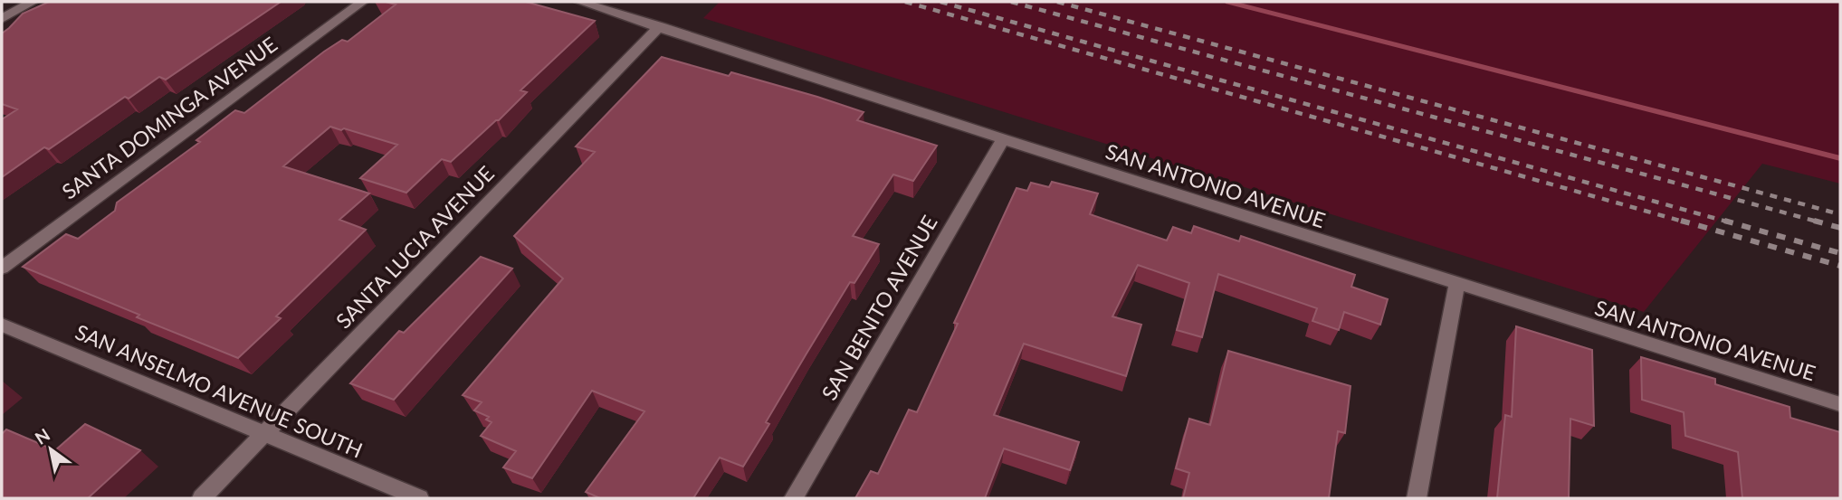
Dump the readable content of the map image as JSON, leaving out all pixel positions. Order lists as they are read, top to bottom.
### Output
{
  "streets": {
    "street": [
      "SANTA DOMINGA AVENUE",
      "SAN ANTONIO AVENUE",
      "SANTA LUCIA AVENUE",
      "SAN BENITO AVENUE",
      "SAN ANSELMO AVENUE SOUTH"
    ]
  },
  "crossings": [
    ["SAN ANTONIO AVENUE", "SANTA LUCIA AVENUE"],
    ["SAN ANTONIO AVENUE", "SAN BENITO AVENUE"],
    ["SANTA LUCIA AVENUE", "SAN ANSELMO AVENUE SOUTH"]
  ],
  "north": "top left"
}
